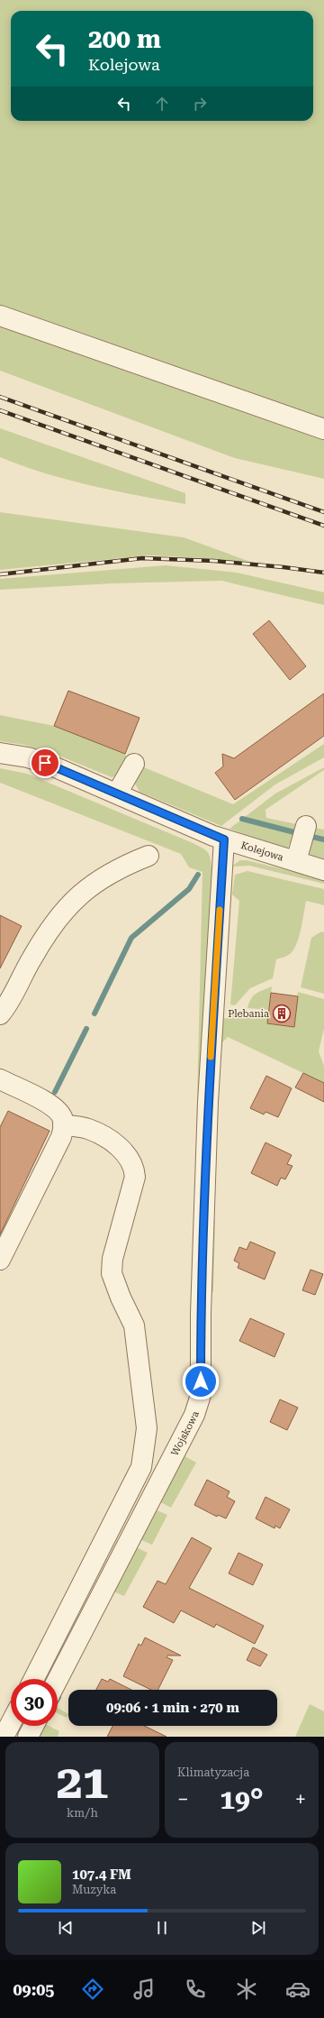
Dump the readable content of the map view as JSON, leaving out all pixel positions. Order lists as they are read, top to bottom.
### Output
{
  "streets": {
    "street": ["Kolejowa", "Wojskowa"]
  },
  "crossings": [
    ["Kolejowa", "Wojskowa"]
  ],
  "places": {
    "building": ["Plebania"]
  },
  "page": {
    "turn": ["200 m", "Kolejowa"],
    "limit": "30",
    "trip": "09:06 · 1 min · 270 m",
    "tile": [
      ["21", "km/h"],
      "Klimatyzacja"
    ],
    "heat": ["−", "19°", "+"],
    "song": ["107.4 FM", "Muzyka"],
    "tabs": "09:05"
  }
}
